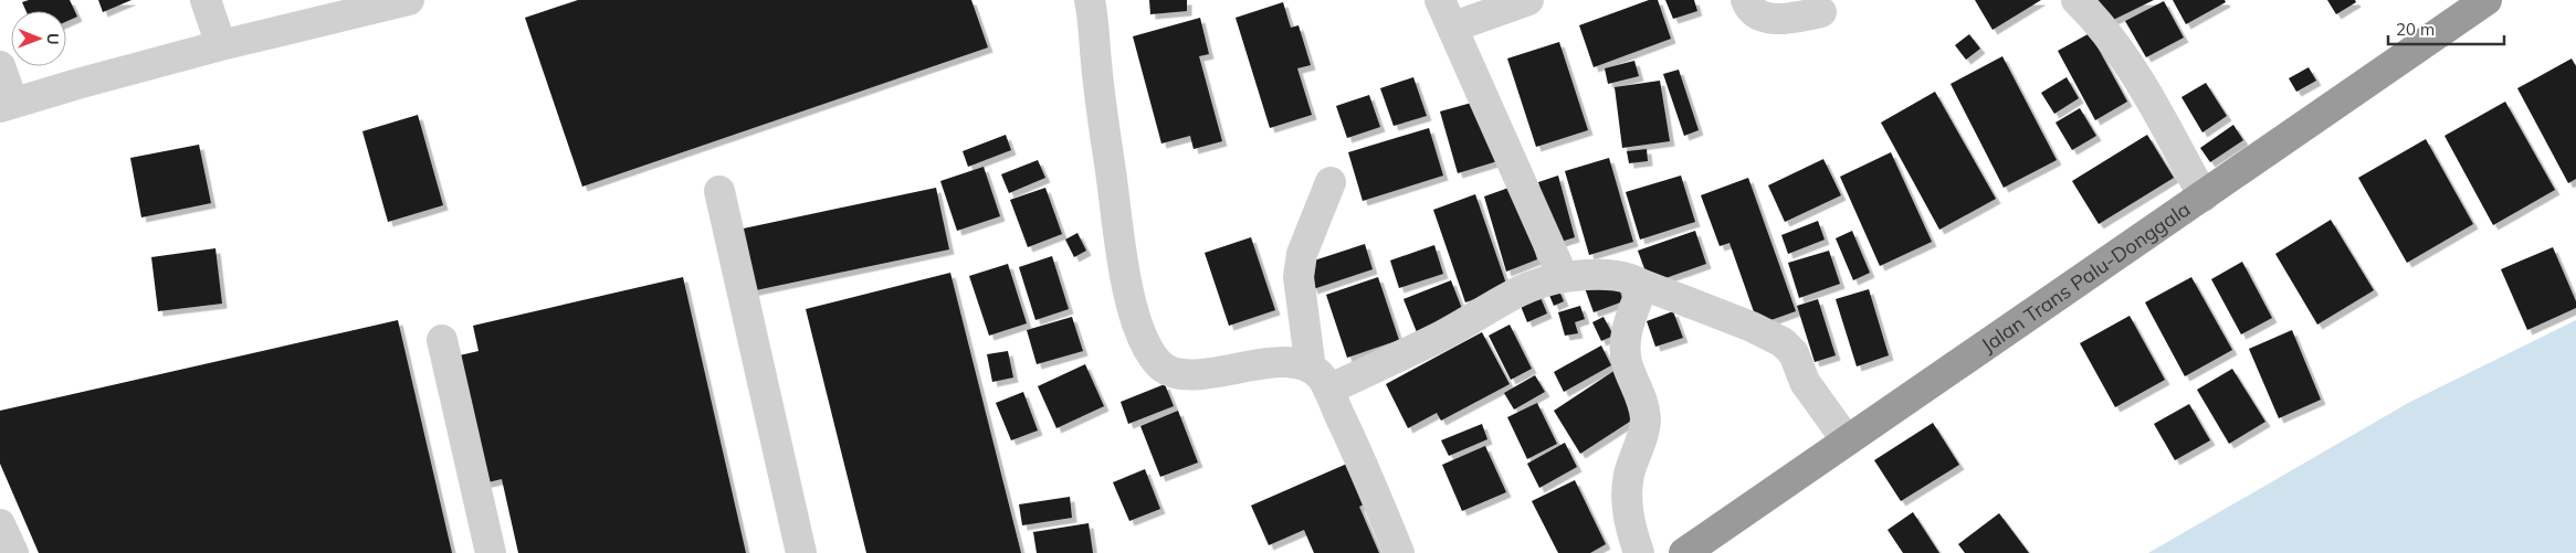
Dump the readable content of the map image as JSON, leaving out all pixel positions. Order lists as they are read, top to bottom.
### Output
{
  "streets": {
    "highway": ["Jalan Trans Palu-Donggala"]
  },
  "scale_bar": "20 m",
  "north": "right"
}
